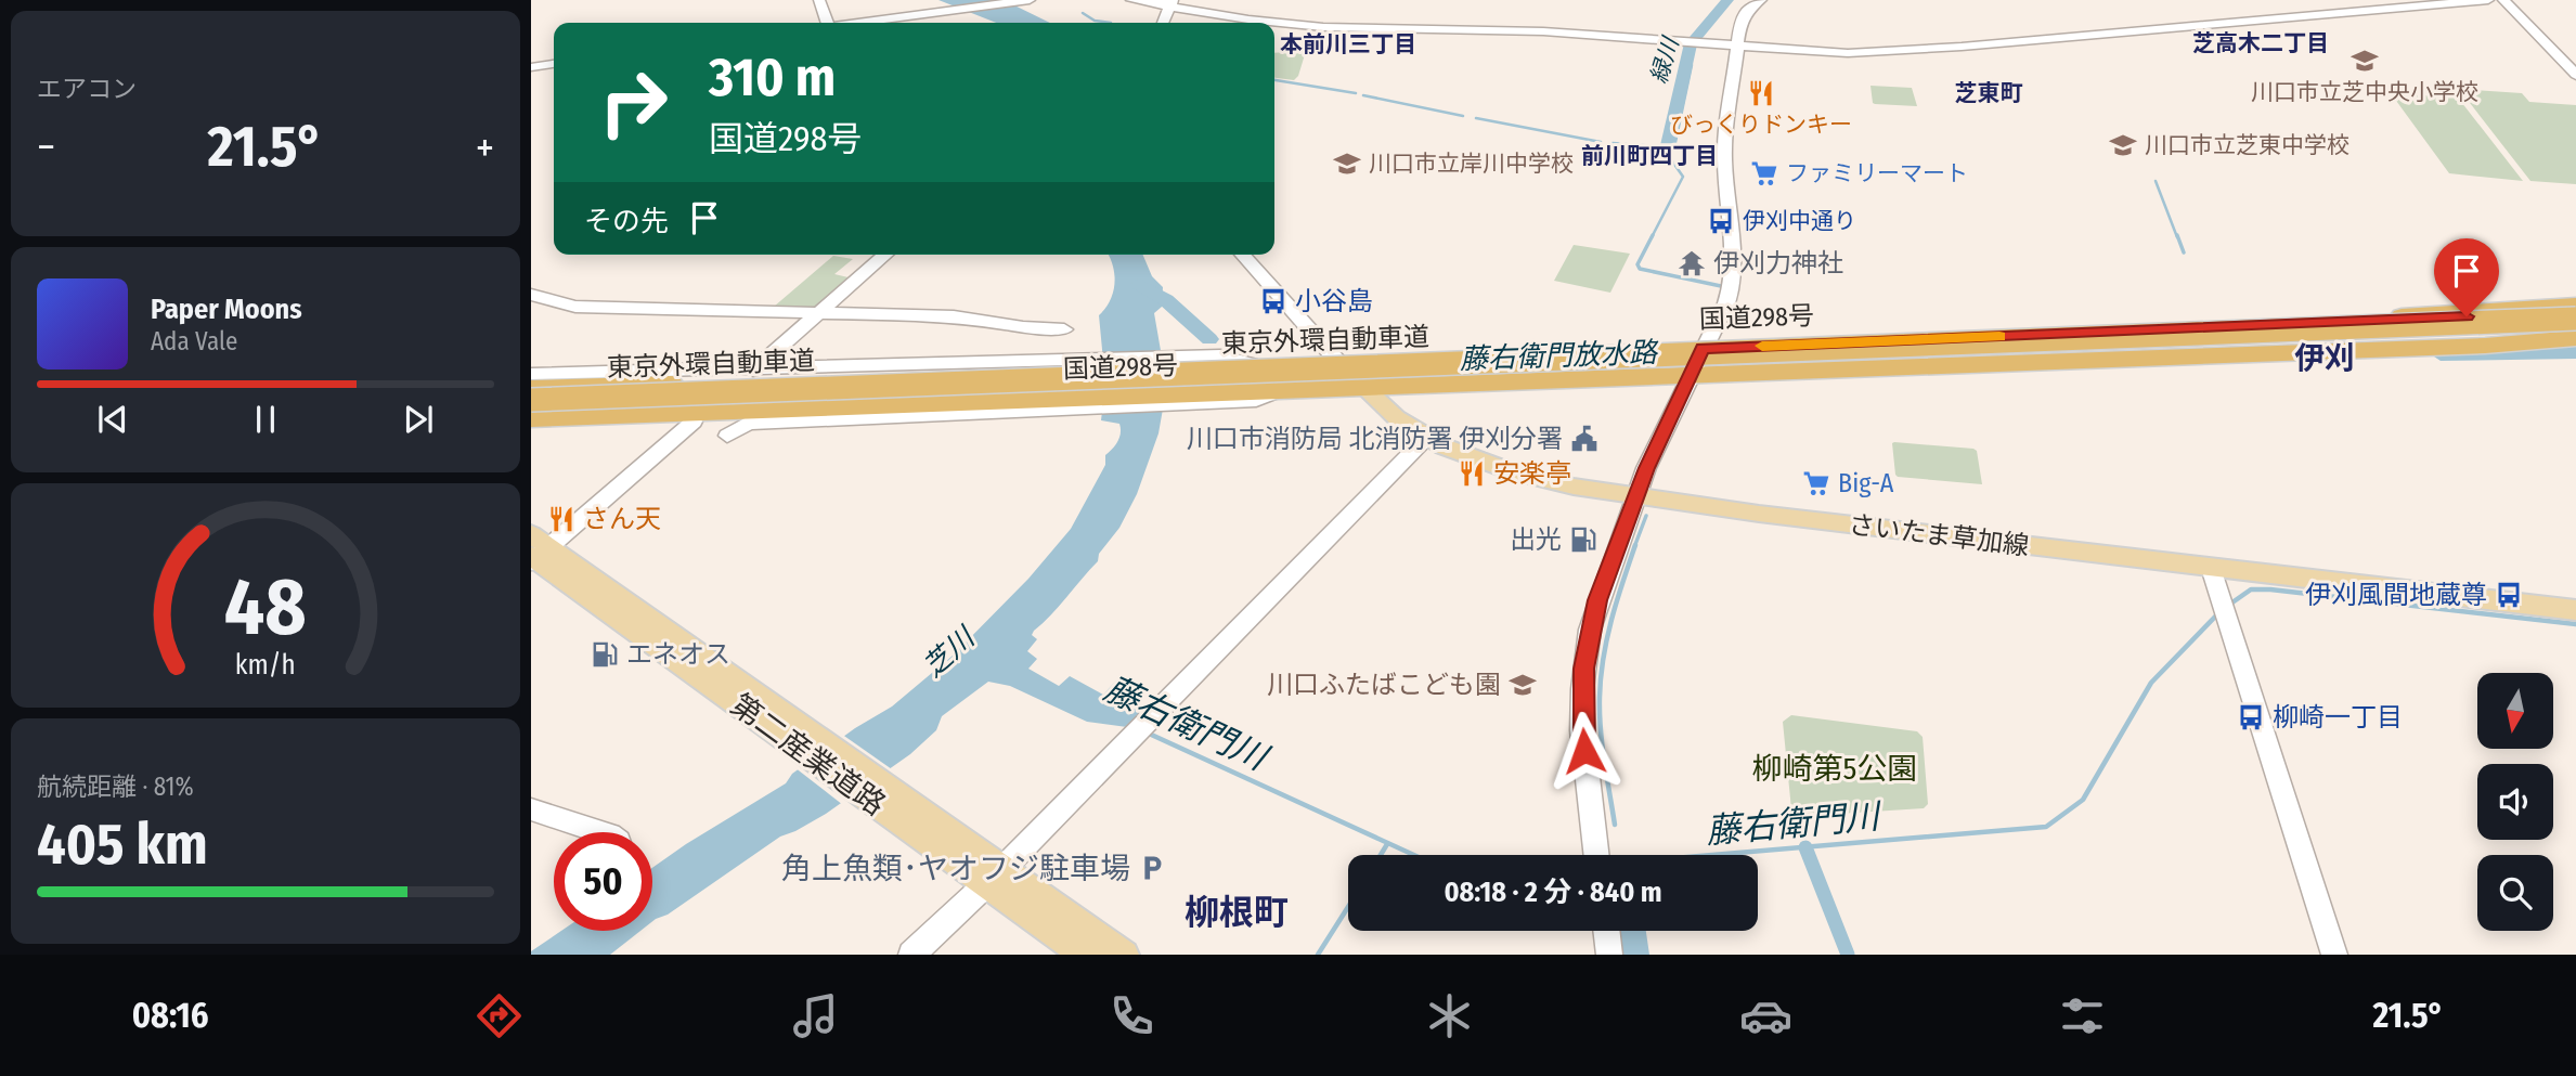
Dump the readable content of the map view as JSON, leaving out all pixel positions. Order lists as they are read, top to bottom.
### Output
{
  "streets": {
    "highway": ["国道298号", "東京外環自動車道"],
    "main road": ["さいたま草加線", "第二産業道路"]
  },
  "crossings": [
    ["国道298号", "さいたま草加線"]
  ],
  "districts": [
    "芝高木二丁目",
    "本前川三丁目",
    "芝東町",
    "前川町四丁目",
    "伊刈",
    "柳根町"
  ],
  "water": [
    "緑川",
    "藤右衛門放水路",
    "芝川",
    "藤右衛門川"
  ],
  "parks": ["柳崎第5公園"],
  "places": {
    "school or university": [
      "川口市立芝中央小学校",
      "川口市立芝東中学校",
      "川口市立岸川中学校",
      "川口ふたばこども園"
    ],
    "restaurant": ["びっくりドンキー", "安楽亭", "さん天"],
    "supermarket": ["ファミリーマート", "Big-A"],
    "bus stop": [
      "伊刈中通り",
      "小谷島",
      "伊刈風間地蔵尊",
      "柳崎一丁目"
    ],
    "temple": ["伊刈力神社"],
    "public building": ["川口市消防局 北消防署 伊刈分署"],
    "fuel station": ["出光", "エネオス"],
    "parking": ["角上魚類･ヤオフジ駐車場"]
  },
  "north": "bottom",
  "page": {
    "tile": [
      "エアコン",
      ["航続距離 · 81%", "405 km"]
    ],
    "turn": ["310 m", "国道298号"],
    "heat": ["−", "21.5°", "+"],
    "then": "その先",
    "song": ["Paper Moons", "Ada Vale"],
    "limit": "50",
    "trip": "08:18 · 2 分 · 840 m",
    "tabs": ["08:16", "21.5°"],
    "gauge": ["48", "km/h"]
  }
}
